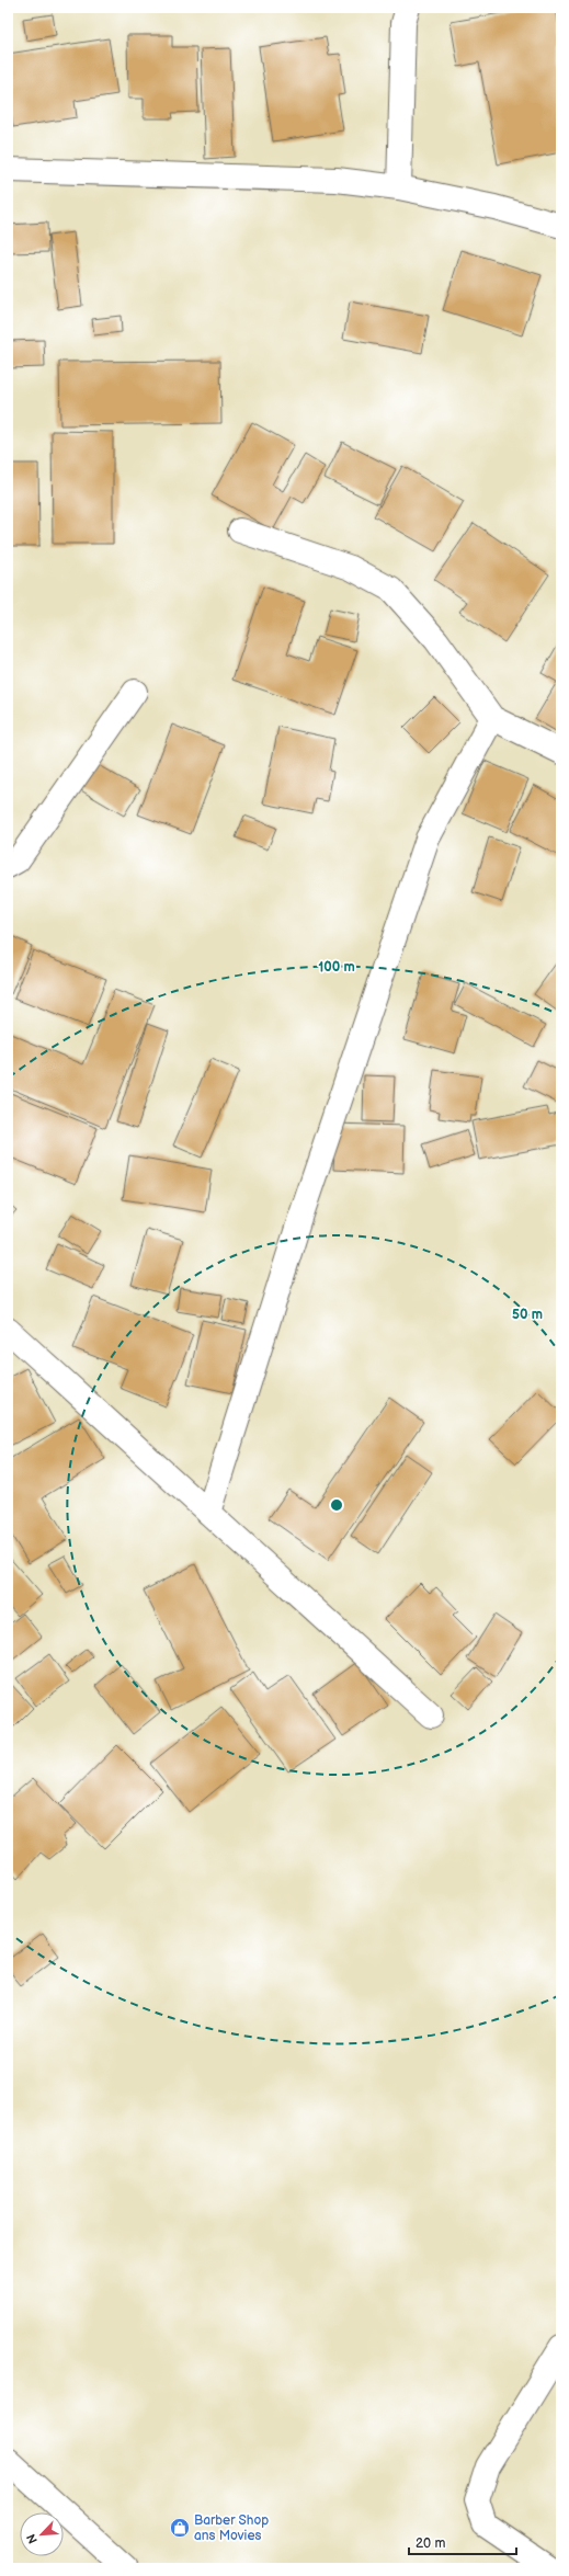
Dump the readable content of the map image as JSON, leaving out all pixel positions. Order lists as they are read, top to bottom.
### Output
{
  "places": {
    "shop": ["Barber Shop ans Movies"]
  },
  "scale_bar": "20 m",
  "north": "bottom left",
  "rings": ["100 m", "50 m"]
}
